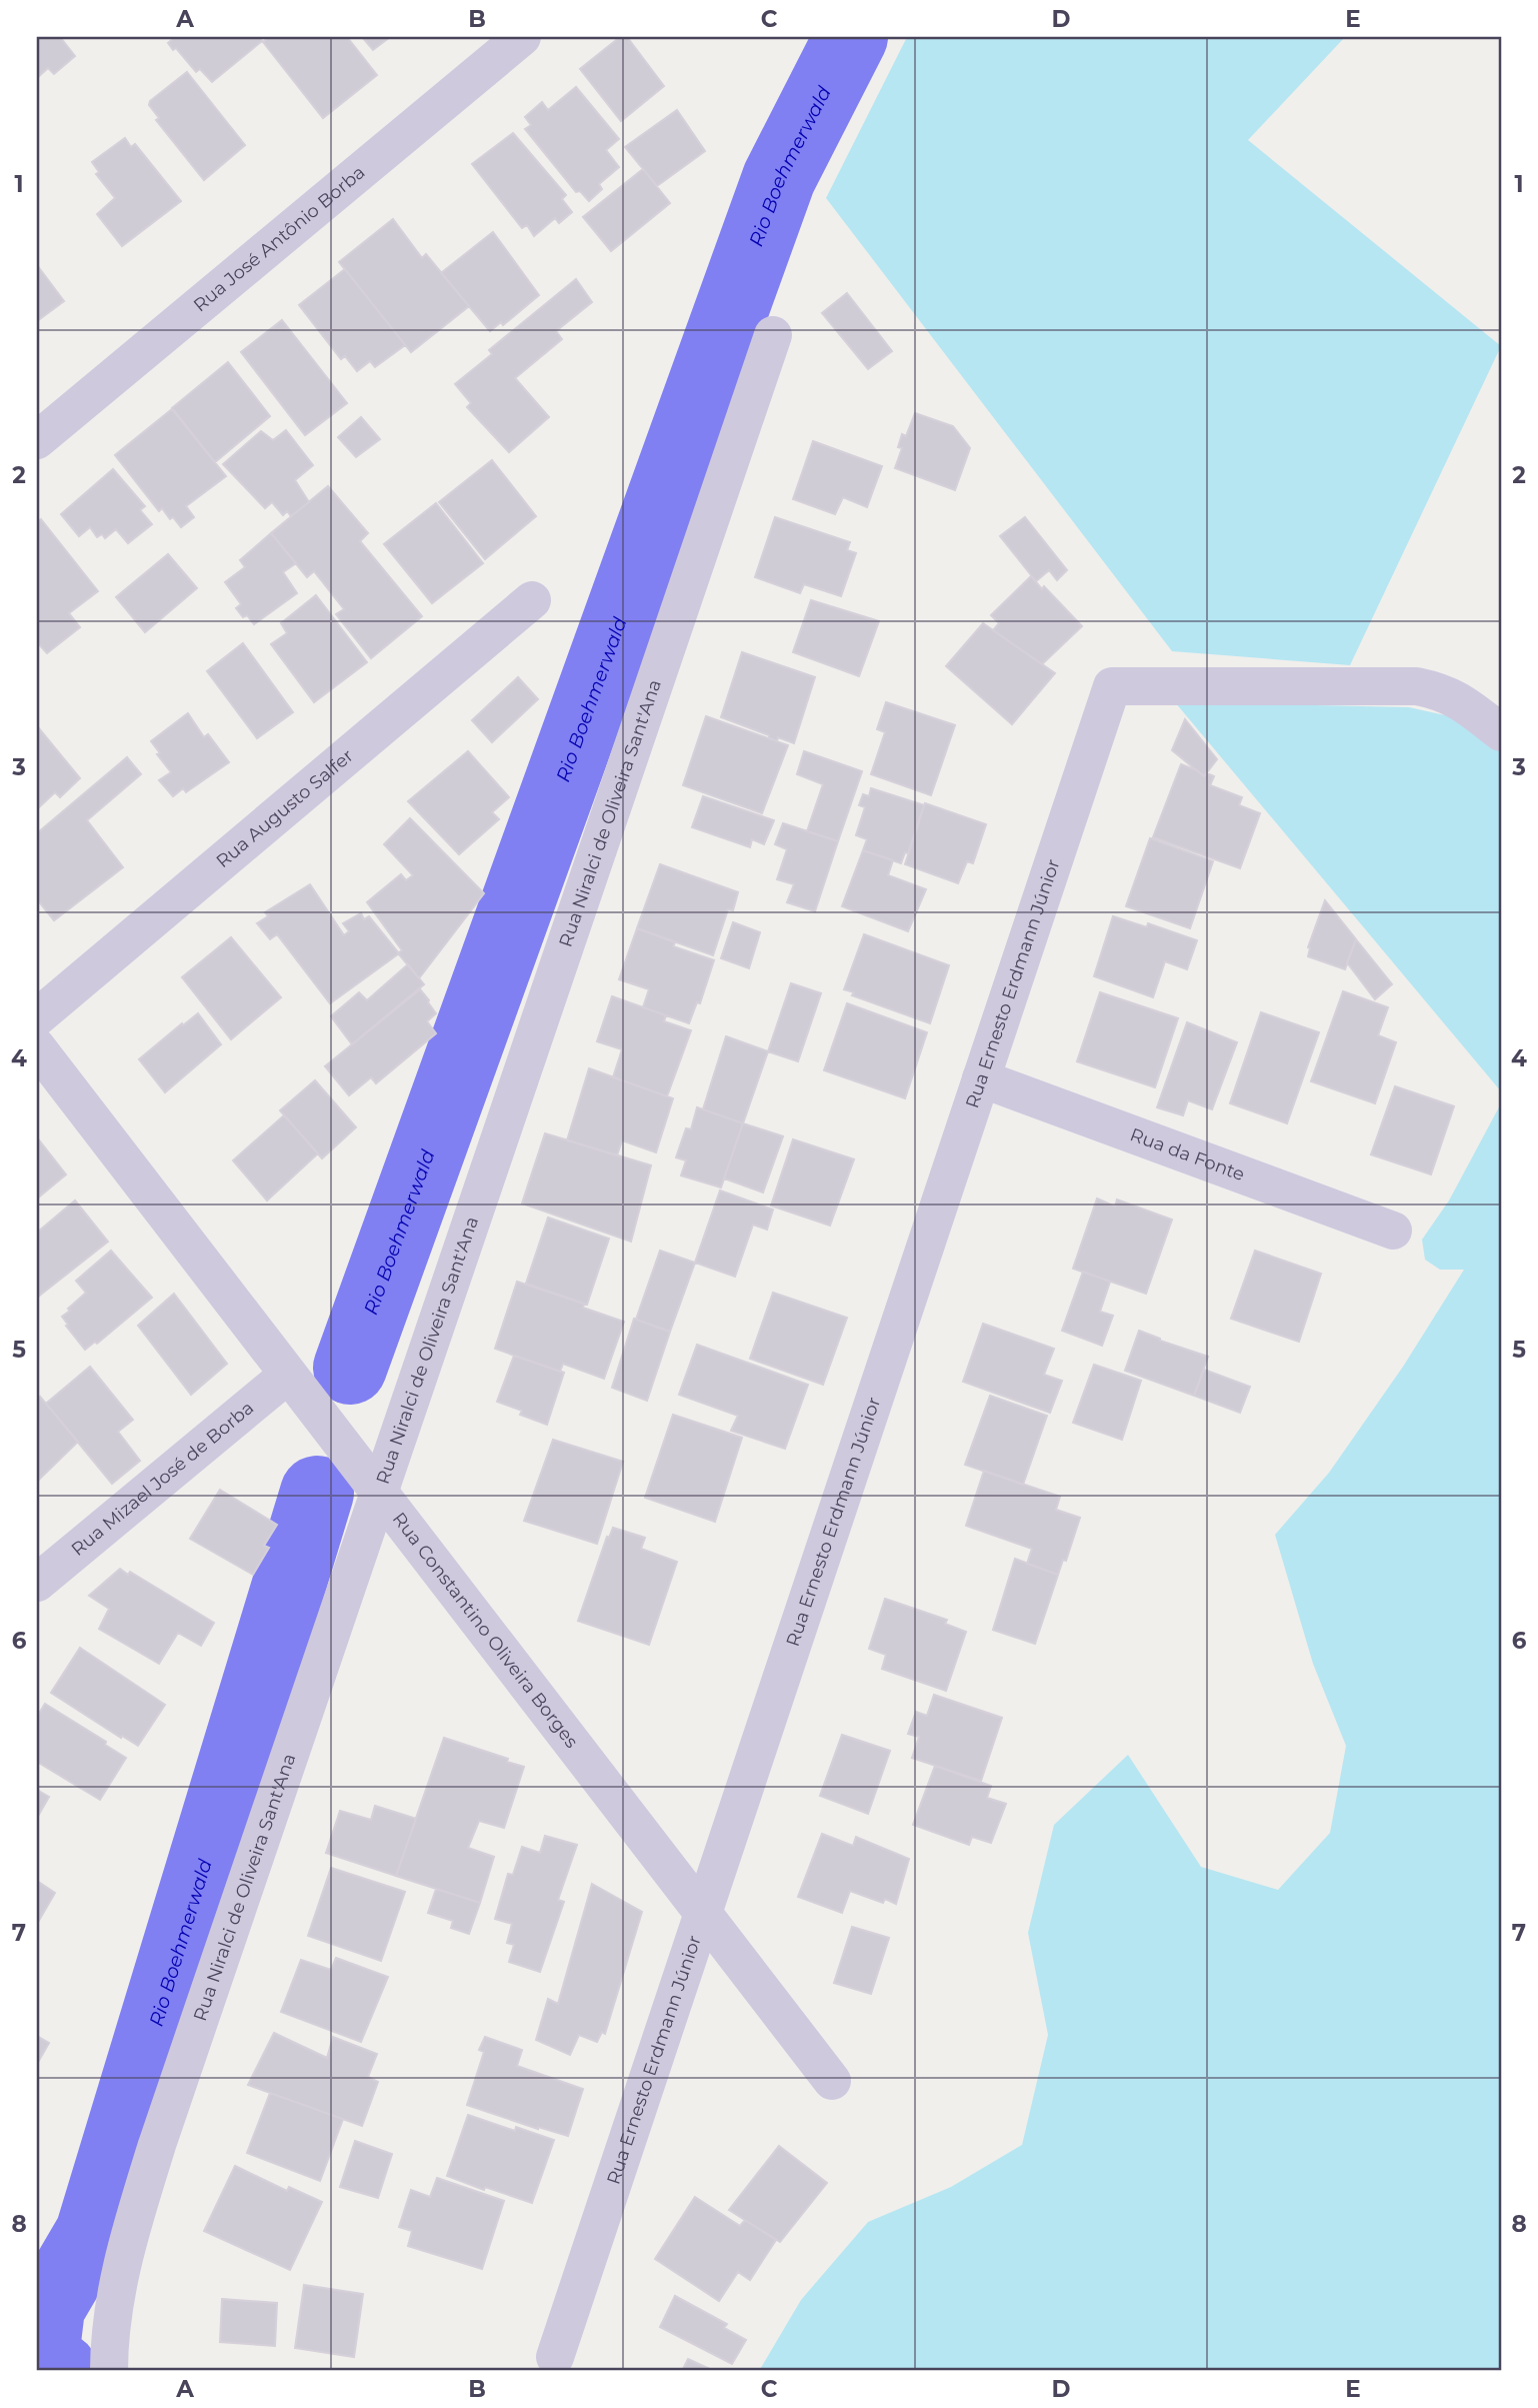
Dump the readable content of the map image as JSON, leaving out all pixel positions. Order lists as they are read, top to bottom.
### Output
{
  "streets": {
    "street": [
      "Rua José Antônio Borba",
      "Rua Augusto Salfer",
      "Rua Niralci de Oliveira Sant'Ana",
      "Rua Ernesto Erdmann Júnior",
      "Rua da Fonte",
      "Rua Mizael José de Borba",
      "Rua Constantino Oliveira Borges"
    ]
  },
  "crossings": [
    ["Rua Niralci de Oliveira Sant'Ana", "Rua Constantino Oliveira Borges"],
    ["Rua Ernesto Erdmann Júnior", "Rua da Fonte"],
    ["Rua Ernesto Erdmann Júnior", "Rua Constantino Oliveira Borges"],
    ["Rua Mizael José de Borba", "Rua Constantino Oliveira Borges"]
  ],
  "water": ["Rio Boehmerwald"],
  "grid": {
    "columns": [
      "A",
      "B",
      "C",
      "D",
      "E"
    ],
    "rows": [
      "1",
      "2",
      "3",
      "4",
      "5",
      "6",
      "7",
      "8"
    ]
  }
}
